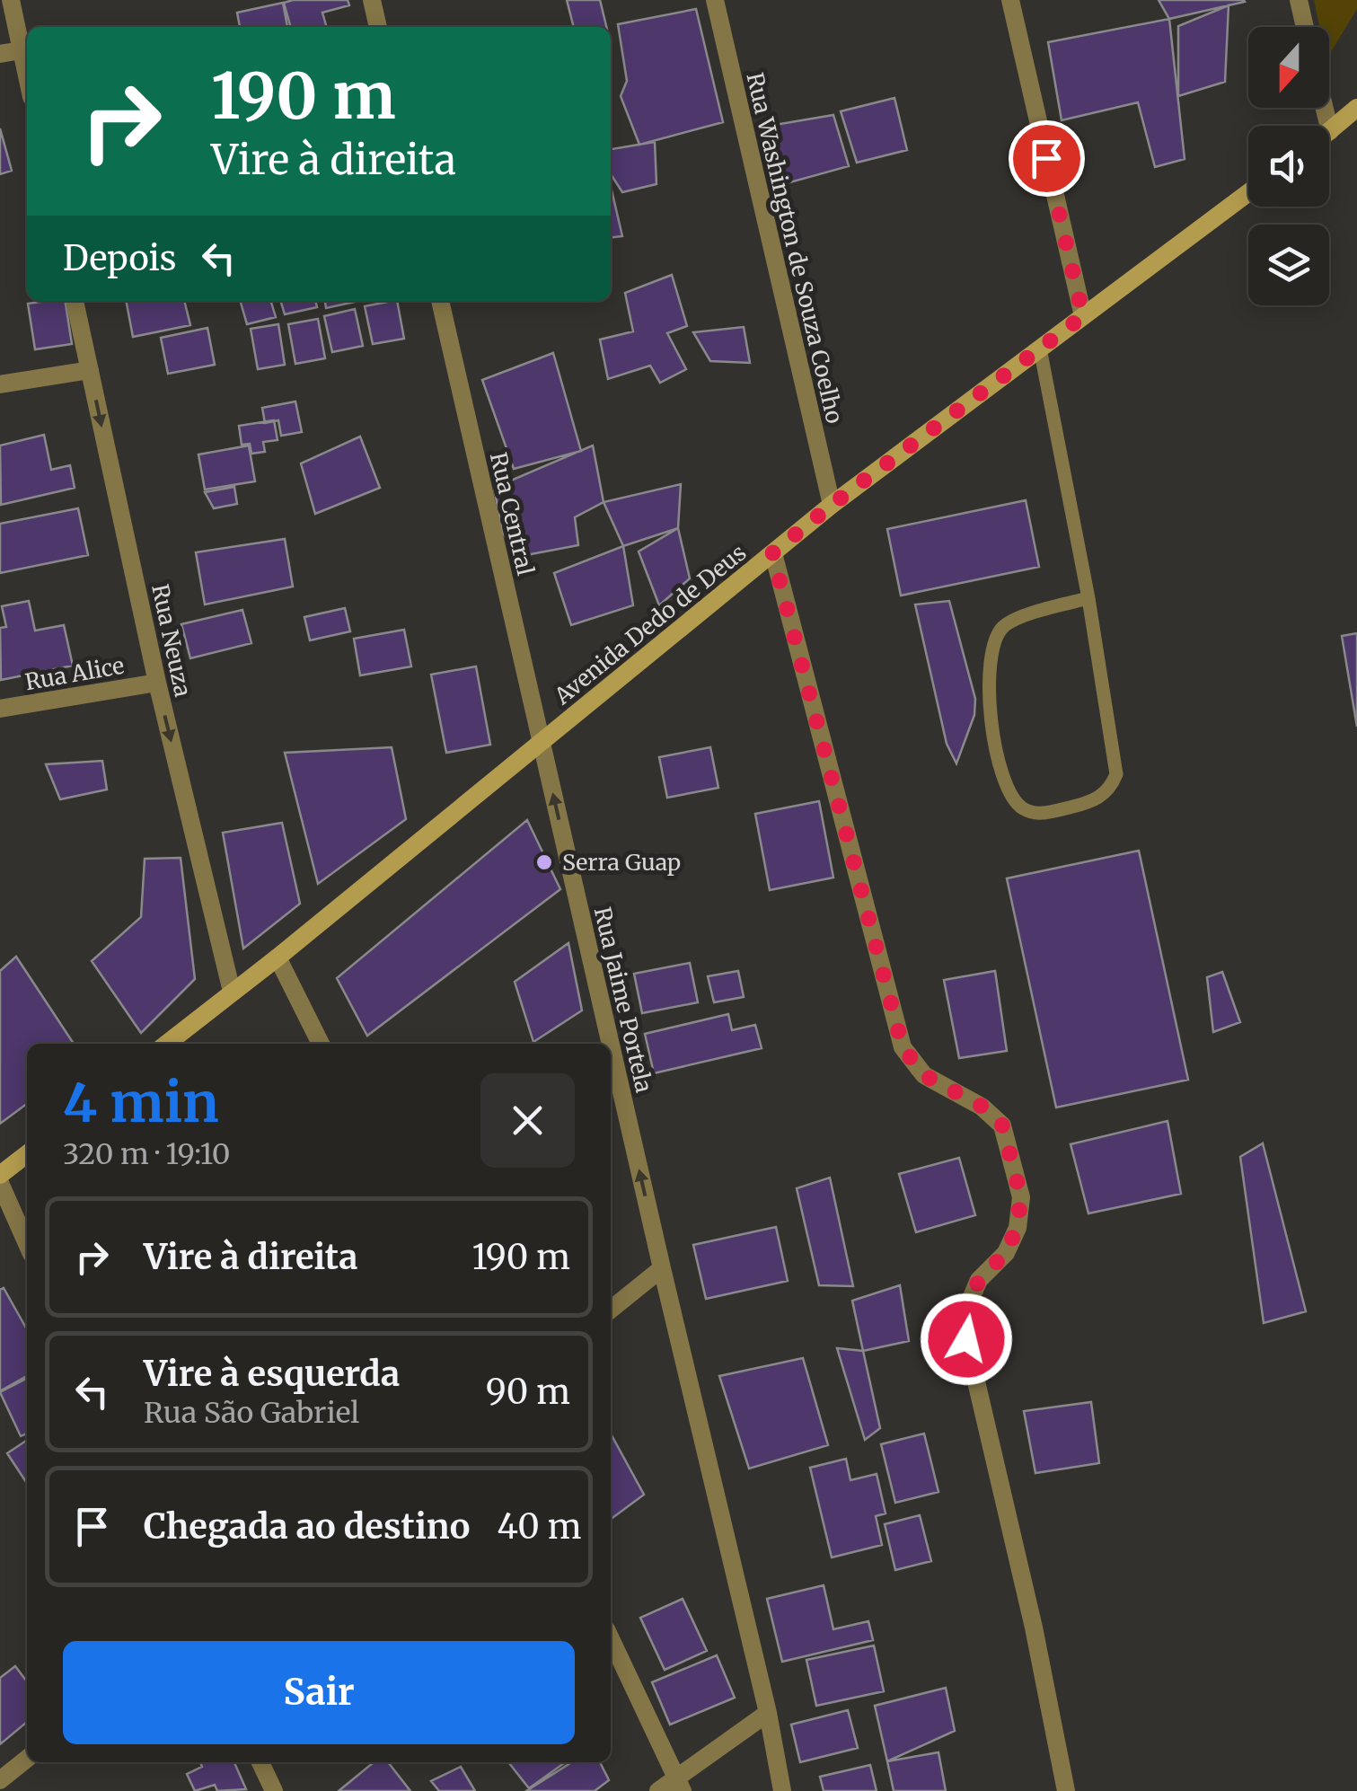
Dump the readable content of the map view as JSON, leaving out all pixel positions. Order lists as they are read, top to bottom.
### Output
{
  "streets": {
    "main road": ["Avenida Dedo de Deus"],
    "street": [
      "Rua Washington de Souza Coelho",
      "Rua Central",
      "Rua Neuza",
      "Rua Alice",
      "Rua Jaime Portela"
    ]
  },
  "crossings": [
    ["Rua Washington de Souza Coelho", "Avenida Dedo de Deus"],
    ["Rua Central", "Avenida Dedo de Deus"],
    ["Rua Central", "Rua Jaime Portela"],
    ["Avenida Dedo de Deus", "Rua Neuza"],
    ["Avenida Dedo de Deus", "Rua Jaime Portela"],
    ["Rua Neuza", "Rua Alice"]
  ],
  "one_way": ["Rua Neuza", "Rua Jaime Portela"],
  "places": ["Serra Guap"],
  "north": "bottom",
  "page": {
    "turn": ["190 m", "Vire à direita"],
    "then": "Depois",
    "heading": ["4 min", "320 m · 19:10"],
    "list": [
      {
        "name": "Vire à direita",
        "value": "190 m"
      },
      {
        "name": "Vire à esquerda",
        "note": "Rua São Gabriel",
        "value": "90 m"
      },
      {
        "name": "Chegada ao destino",
        "value": "40 m"
      }
    ],
    "buttons": "Sair"
  }
}
